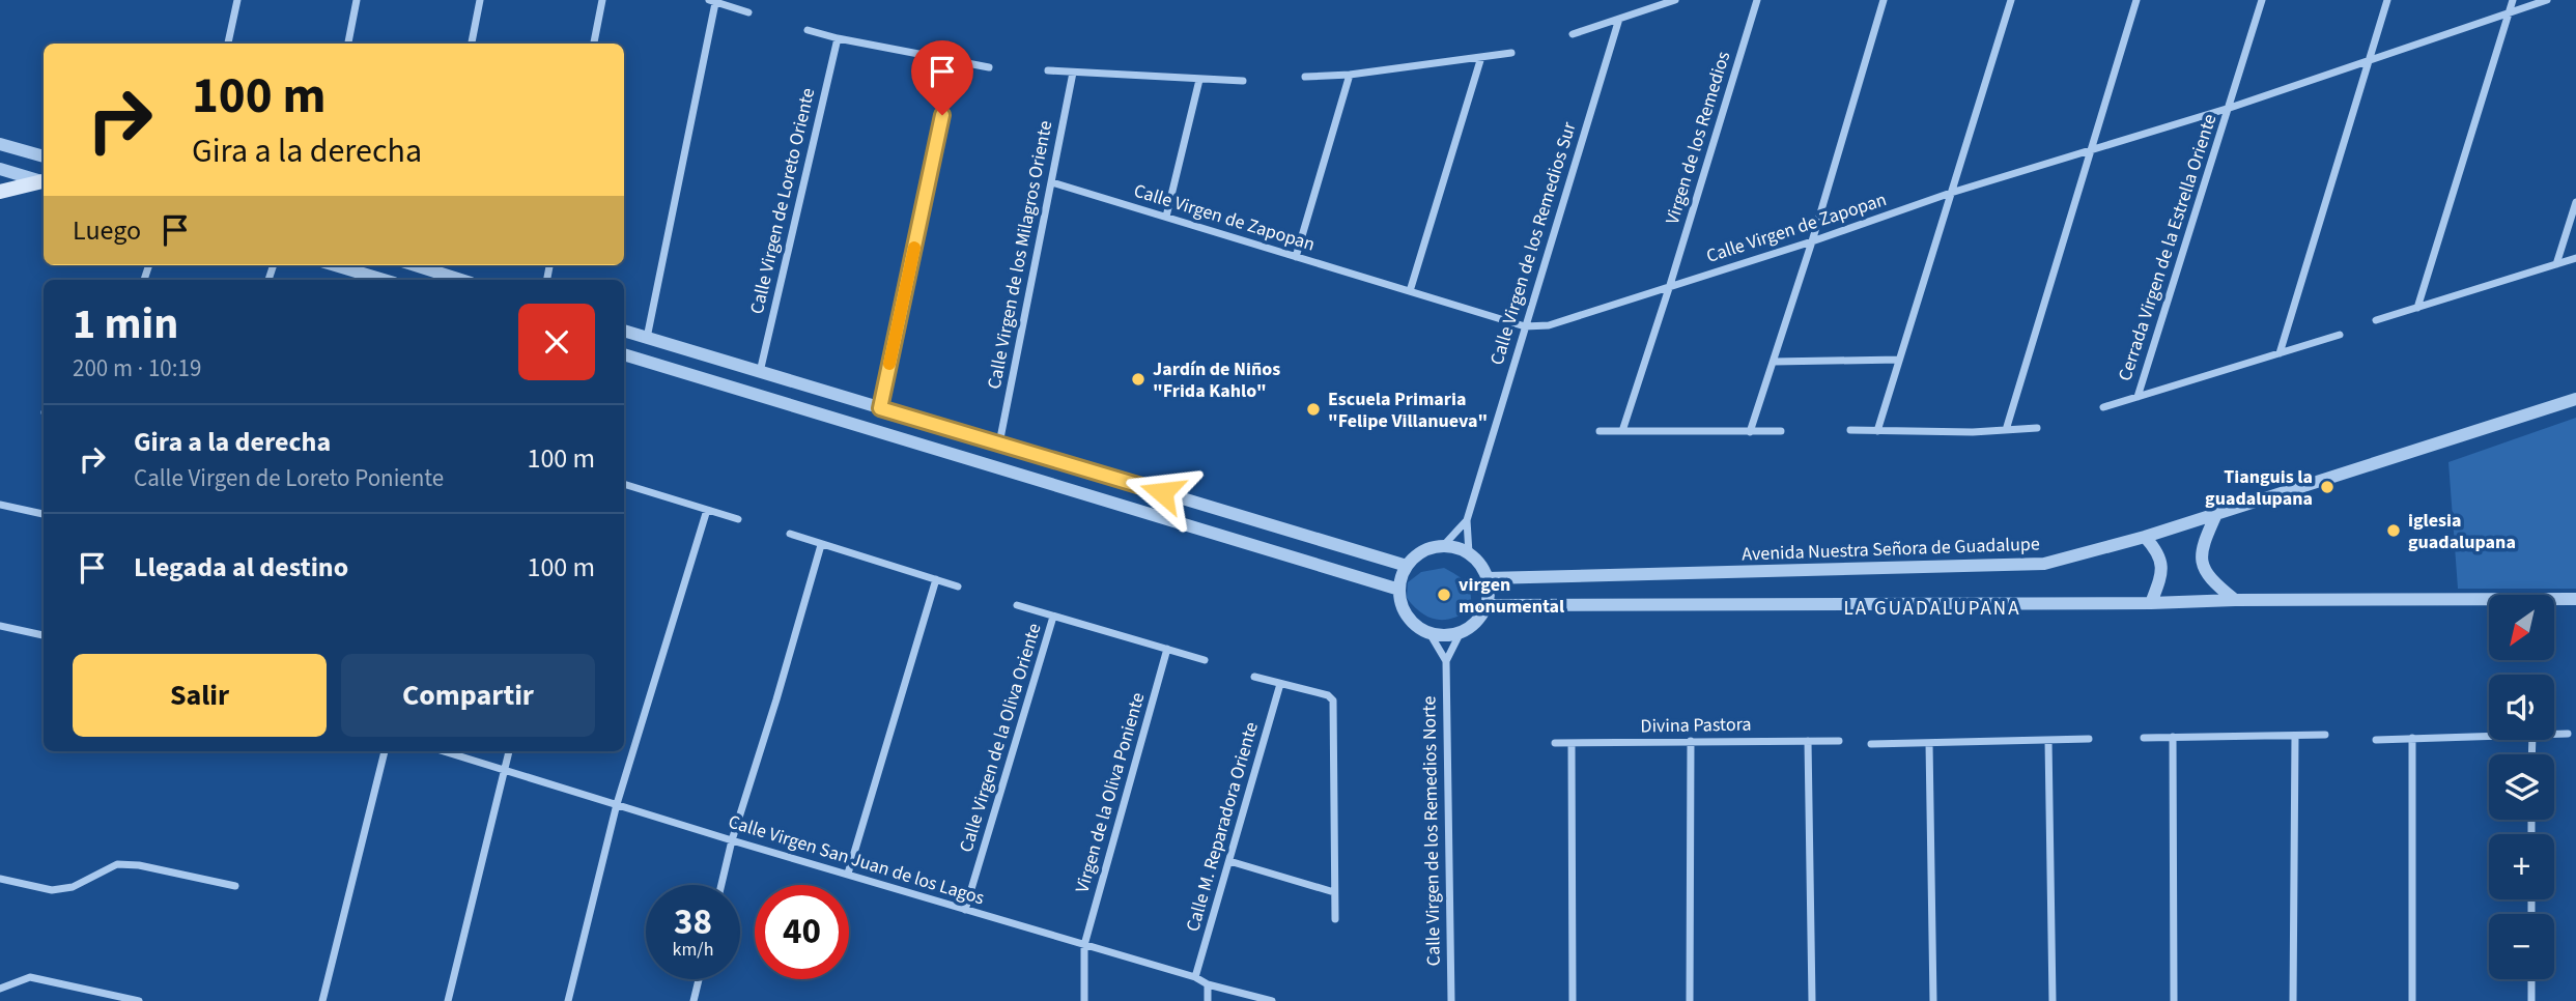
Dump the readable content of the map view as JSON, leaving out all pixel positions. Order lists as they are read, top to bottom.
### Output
{
  "streets": {
    "street": [
      "Virgen de los Remedios",
      "Calle Virgen de Loreto Oriente",
      "Calle Virgen de Zapopan",
      "Calle Virgen de los Remedios Sur",
      "Cerrada Virgen de la Estrella Oriente",
      "Calle Virgen de los Milagros Oriente",
      "Avenida Nuestra Señora de Guadalupe",
      "Divina Pastora",
      "Calle Virgen de la Oliva Oriente",
      "Virgen de la Oliva Poniente",
      "Calle M. Reparadora Oriente",
      "Calle Virgen de los Remedios Norte",
      "Calle Virgen San Juan de los Lagos"
    ]
  },
  "crossings": [
    ["Virgen de los Remedios", "Calle Virgen de Zapopan"],
    ["Calle Virgen de Zapopan", "Calle Virgen de los Remedios Sur"],
    ["Calle Virgen de Zapopan", "Cerrada Virgen de la Estrella Oriente"],
    ["Calle Virgen de Zapopan", "Calle Virgen de los Milagros Oriente"],
    ["Calle Virgen de los Remedios Sur", "Avenida Nuestra Señora de Guadalupe"],
    ["Calle Virgen de los Remedios Sur", "Calle Virgen de los Remedios Norte"],
    ["Avenida Nuestra Señora de Guadalupe", "Calle Virgen de los Remedios Norte"],
    ["Calle Virgen de la Oliva Oriente", "Calle Virgen San Juan de los Lagos"],
    ["Virgen de la Oliva Poniente", "Calle Virgen San Juan de los Lagos"],
    ["Calle M. Reparadora Oriente", "Calle Virgen San Juan de los Lagos"]
  ],
  "districts": ["LA GUADALUPANA"],
  "places": [
    "Jardín de Niños \"Frida Kahlo\"",
    "Escuela Primaria \"Felipe Villanueva\"",
    "Tianguis la guadalupana",
    "iglesia guadalupana",
    "virgen monumental"
  ],
  "north": "bottom left",
  "page": {
    "turn": ["100 m", "Gira a la derecha"],
    "then": "Luego",
    "heading": ["1 min", "200 m · 10:19"],
    "list": [
      {
        "name": "Gira a la derecha",
        "note": "Calle Virgen de Loreto Poniente",
        "value": "100 m"
      },
      {
        "name": "Llegada al destino",
        "value": "100 m"
      }
    ],
    "map_buttons": ["+", "−"],
    "buttons": ["Salir", "Compartir"],
    "speed": "38 km/h",
    "limit": "40"
  }
}
